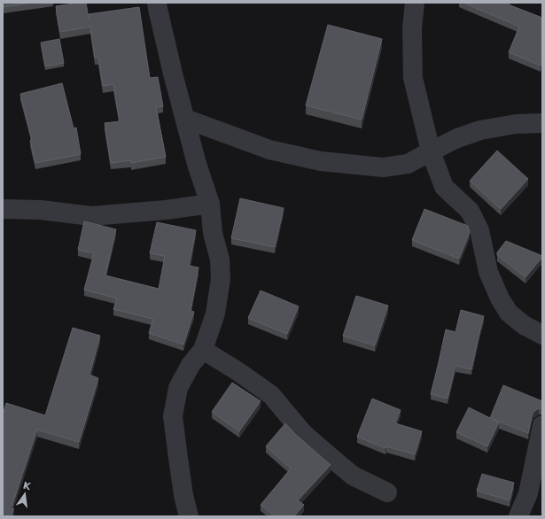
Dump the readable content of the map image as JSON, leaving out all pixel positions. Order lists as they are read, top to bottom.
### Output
{
  "north": "top"
}
